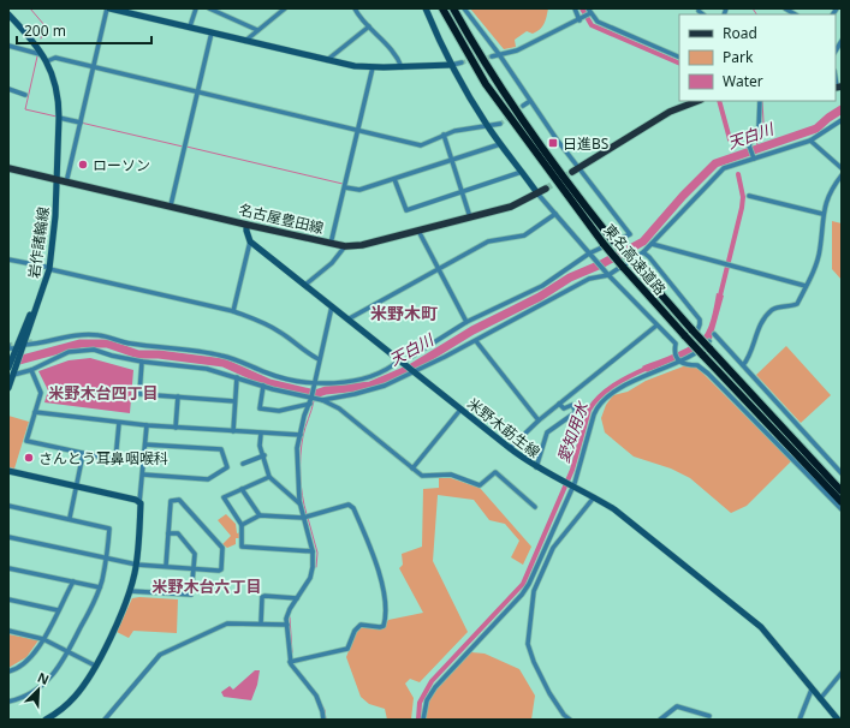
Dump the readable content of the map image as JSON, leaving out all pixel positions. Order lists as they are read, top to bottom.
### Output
{
  "streets": {
    "highway": ["東名高速道路"],
    "main road": ["名古屋豊田線", "岩作諸輪線", "米野木莇生線"]
  },
  "crossings": [
    ["名古屋豊田線", "岩作諸輪線"]
  ],
  "districts": ["米野木町", "米野木台四丁目", "米野木台六丁目"],
  "water": ["天白川", "愛知用水"],
  "places": {
    "transit": ["日進BS"],
    "other": ["ローソン", "さんとう耳鼻咽喉科"]
  },
  "legend": ["Road", "Park", "Water"],
  "scale_bar": "200 m",
  "north": "top right"
}
